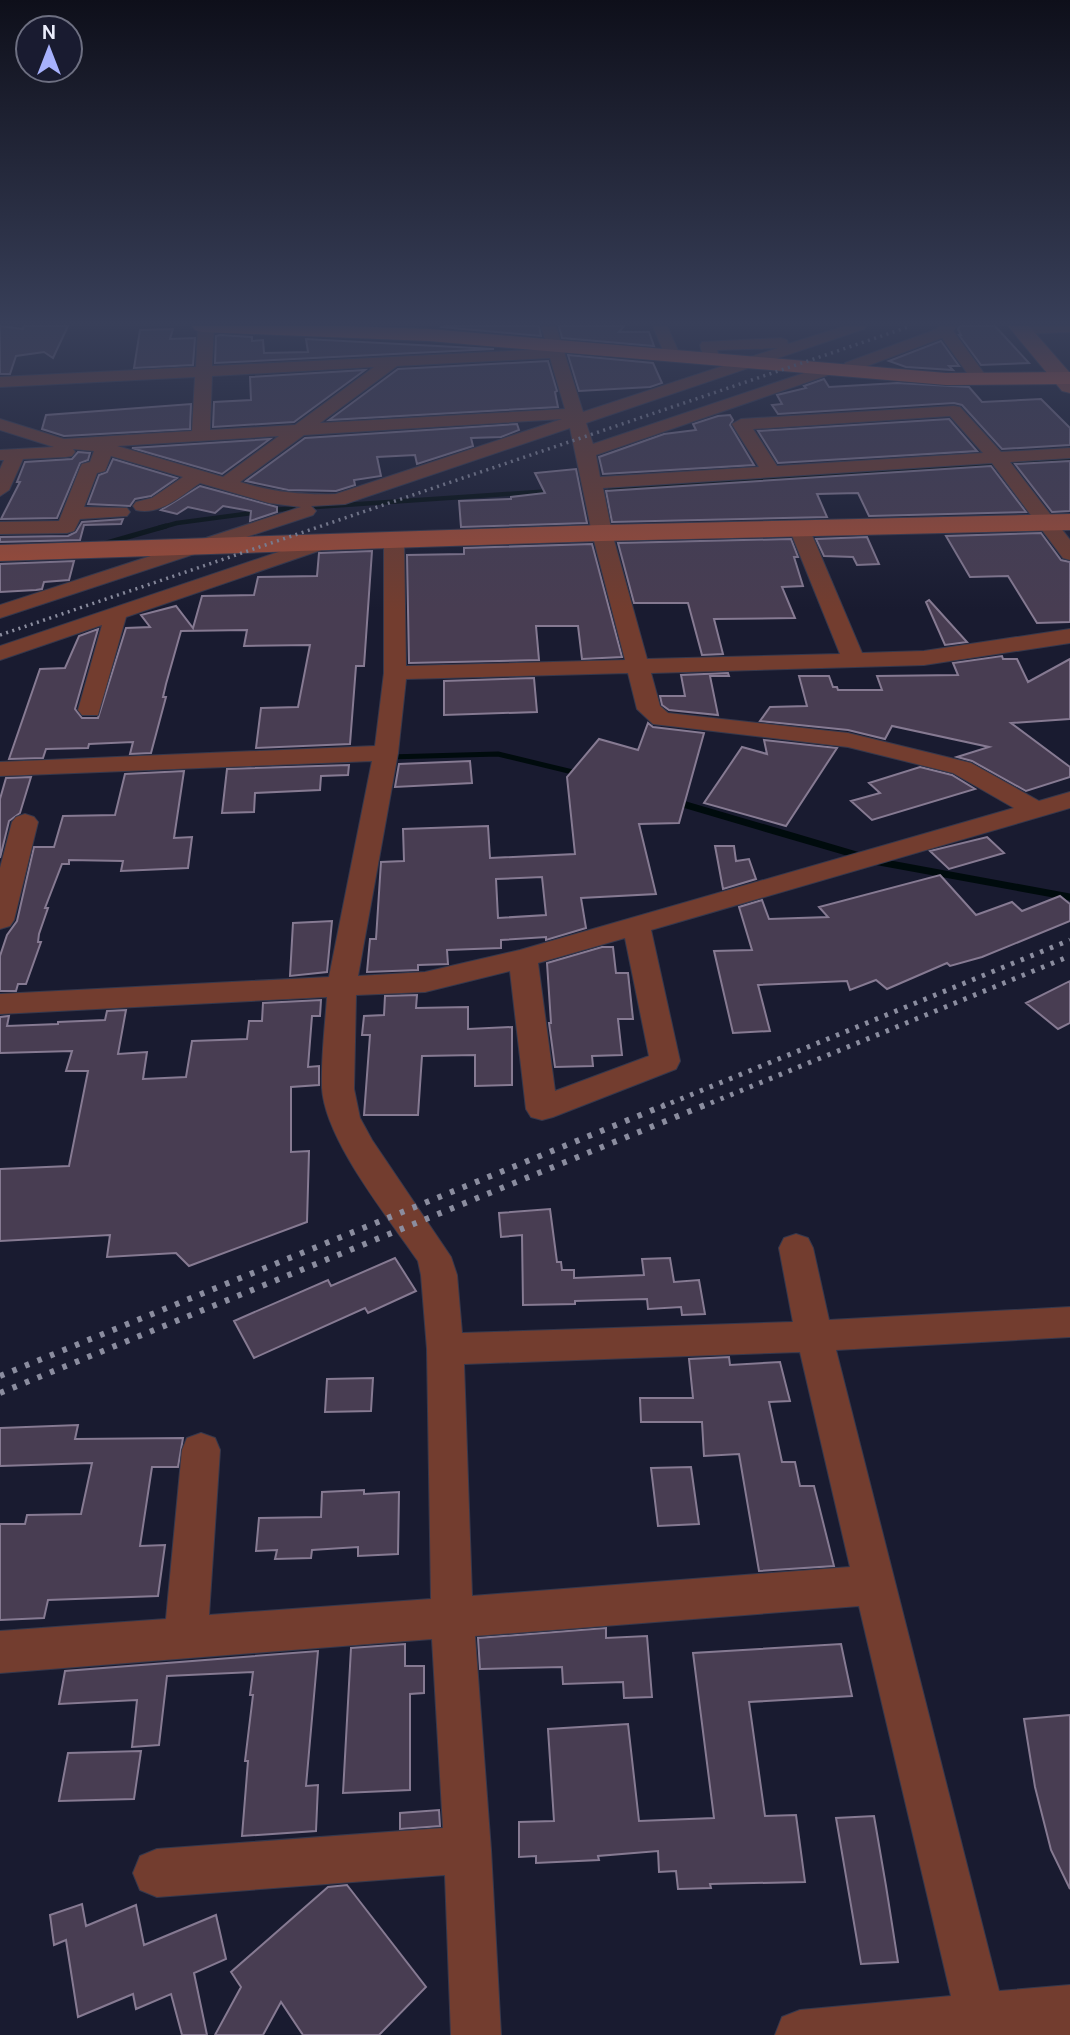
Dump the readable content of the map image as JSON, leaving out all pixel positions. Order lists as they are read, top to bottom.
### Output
{
  "north": "top"
}
